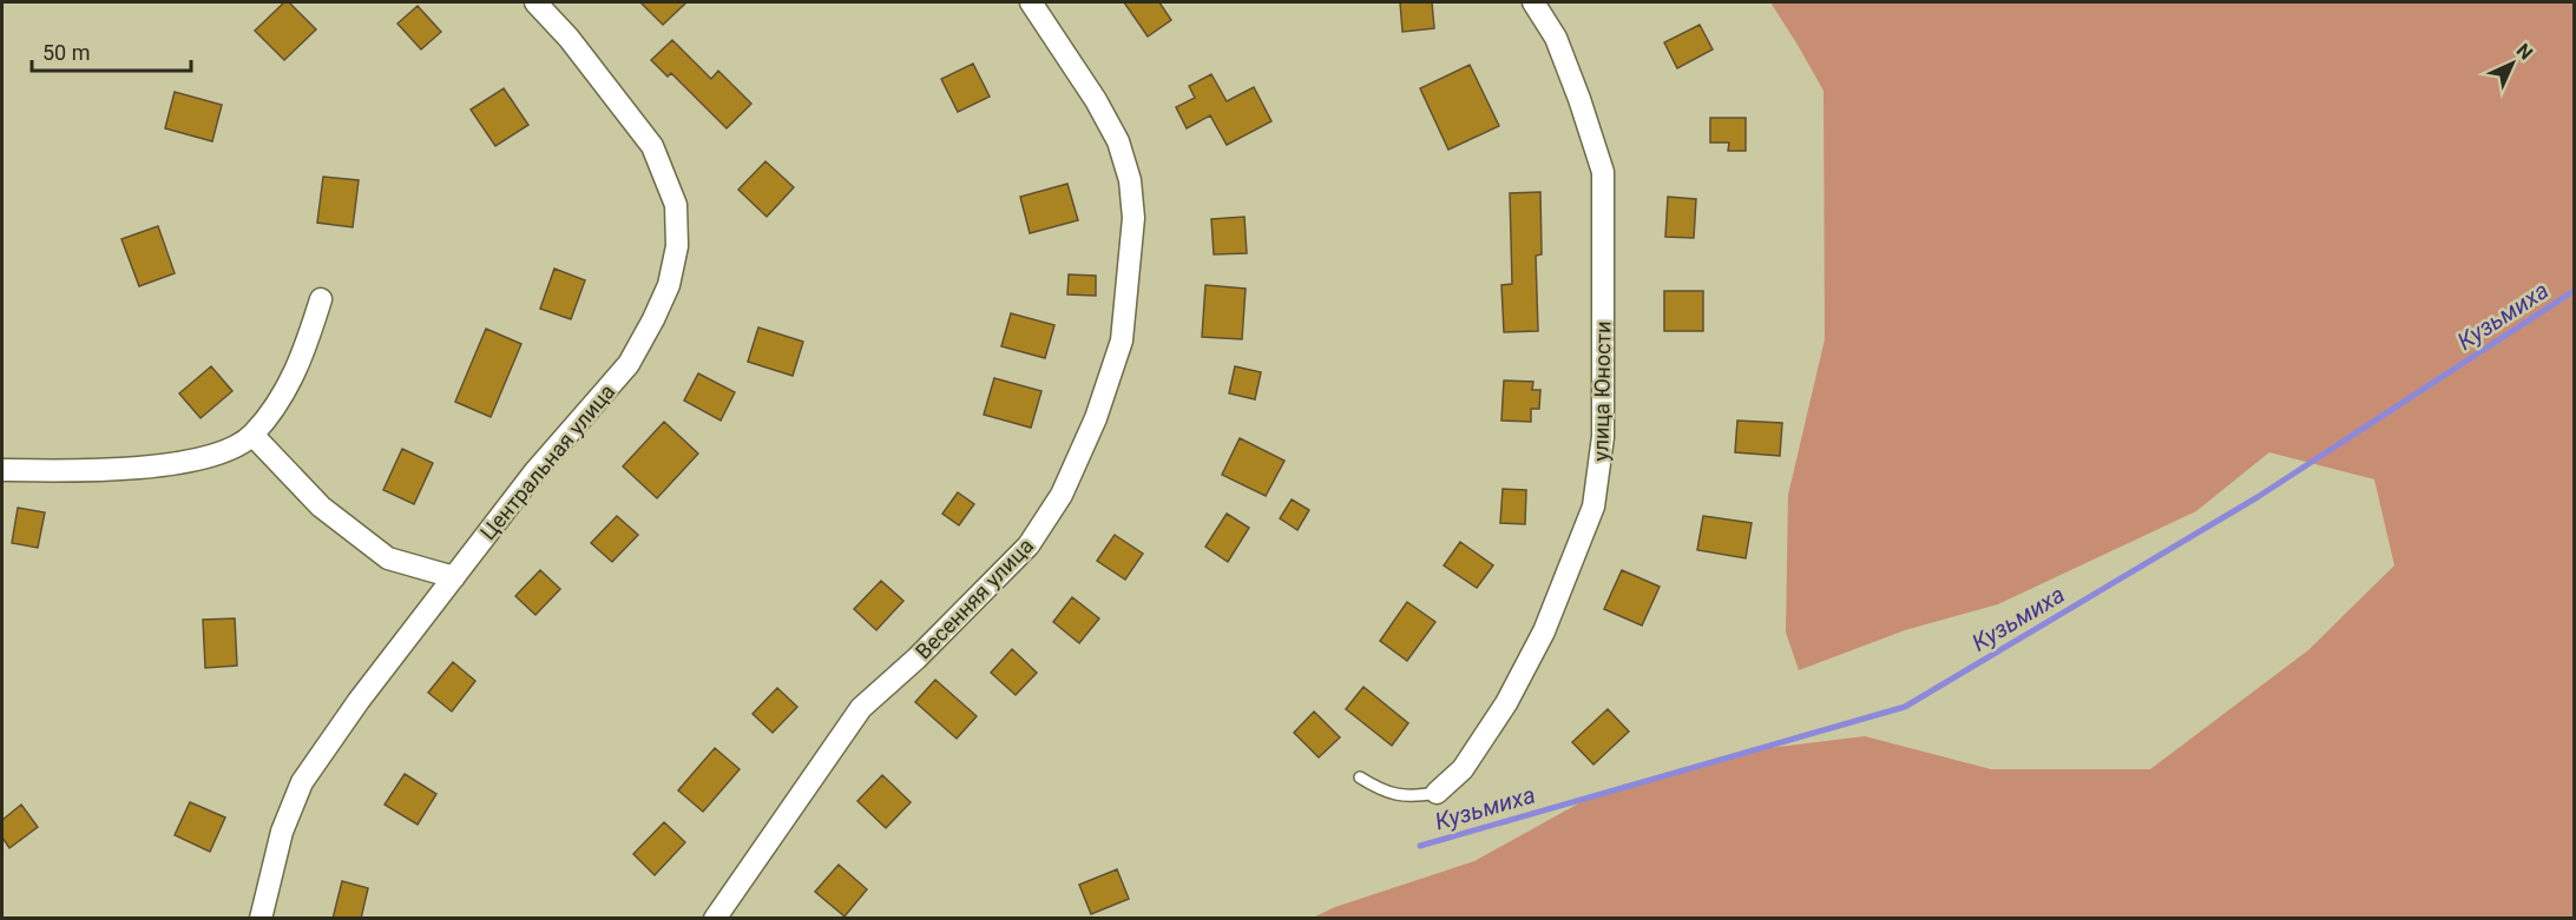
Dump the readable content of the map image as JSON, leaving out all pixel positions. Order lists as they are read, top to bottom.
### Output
{
  "streets": {
    "street": ["улица Юности", "Центральная улица", "Весенняя улица"]
  },
  "water": ["Кузьмиха"],
  "scale_bar": "50 m",
  "north": "top right"
}
